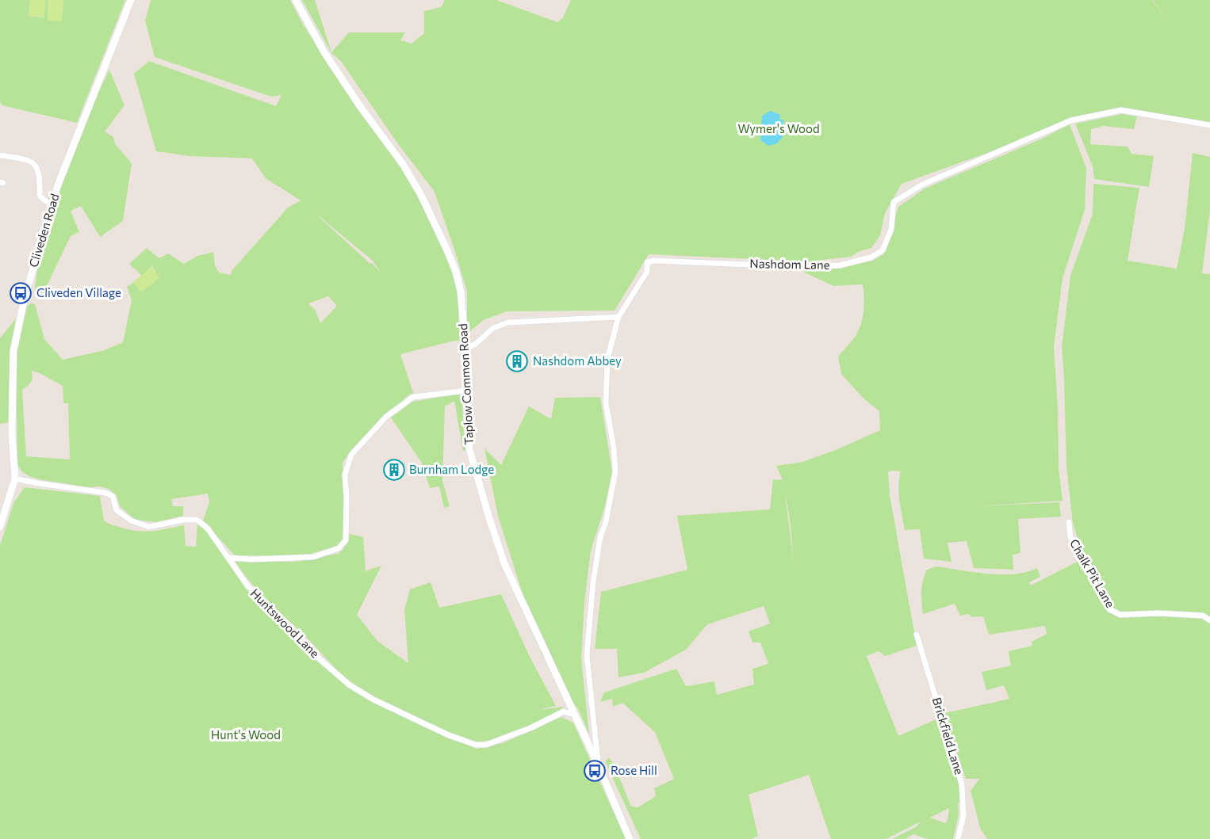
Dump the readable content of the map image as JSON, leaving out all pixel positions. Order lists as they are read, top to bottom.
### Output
{
  "streets": {
    "street": [
      "Cliveden Road",
      "Nashdom Lane",
      "Taplow Common Road",
      "Chalk Pit Lane",
      "Huntswood Lane",
      "Brickfield Lane"
    ]
  },
  "crossings": [
    ["Cliveden Road", "Huntswood Lane"],
    ["Taplow Common Road", "Huntswood Lane"]
  ],
  "parks": ["Wymer's Wood", "Hunt's Wood"],
  "places": {
    "bus stop": ["Cliveden Village", "Rose Hill"],
    "building": ["Nashdom Abbey", "Burnham Lodge"]
  }
}
